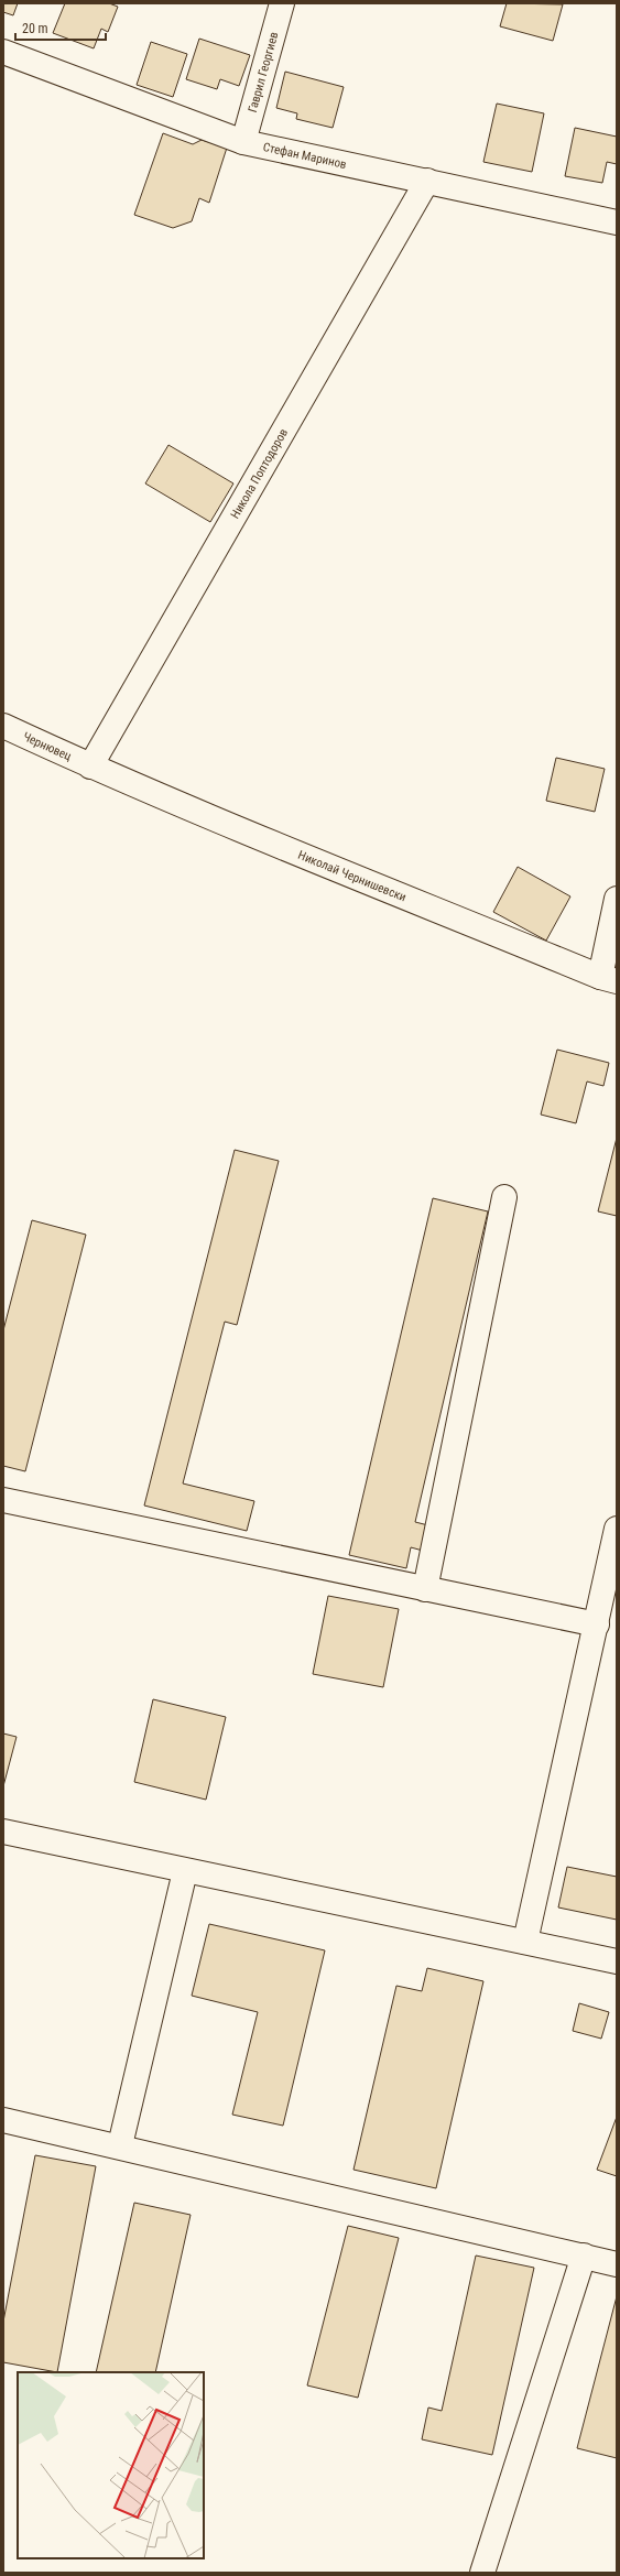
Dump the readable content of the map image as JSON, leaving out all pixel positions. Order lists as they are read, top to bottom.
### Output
{
  "streets": {
    "street": [
      "Гаврил Георгиев",
      "Стефан Маринов",
      "Никола Поптодоров",
      "Чернювец",
      "Николай Чернишевски"
    ]
  },
  "crossings": [
    ["Гаврил Георгиев", "Стефан Маринов"],
    ["Стефан Маринов", "Никола Поптодоров"],
    ["Никола Поптодоров", "Чернювец"],
    ["Никола Поптодоров", "Николай Чернишевски"],
    ["Чернювец", "Николай Чернишевски"]
  ],
  "scale_bar": "20 m"
}
